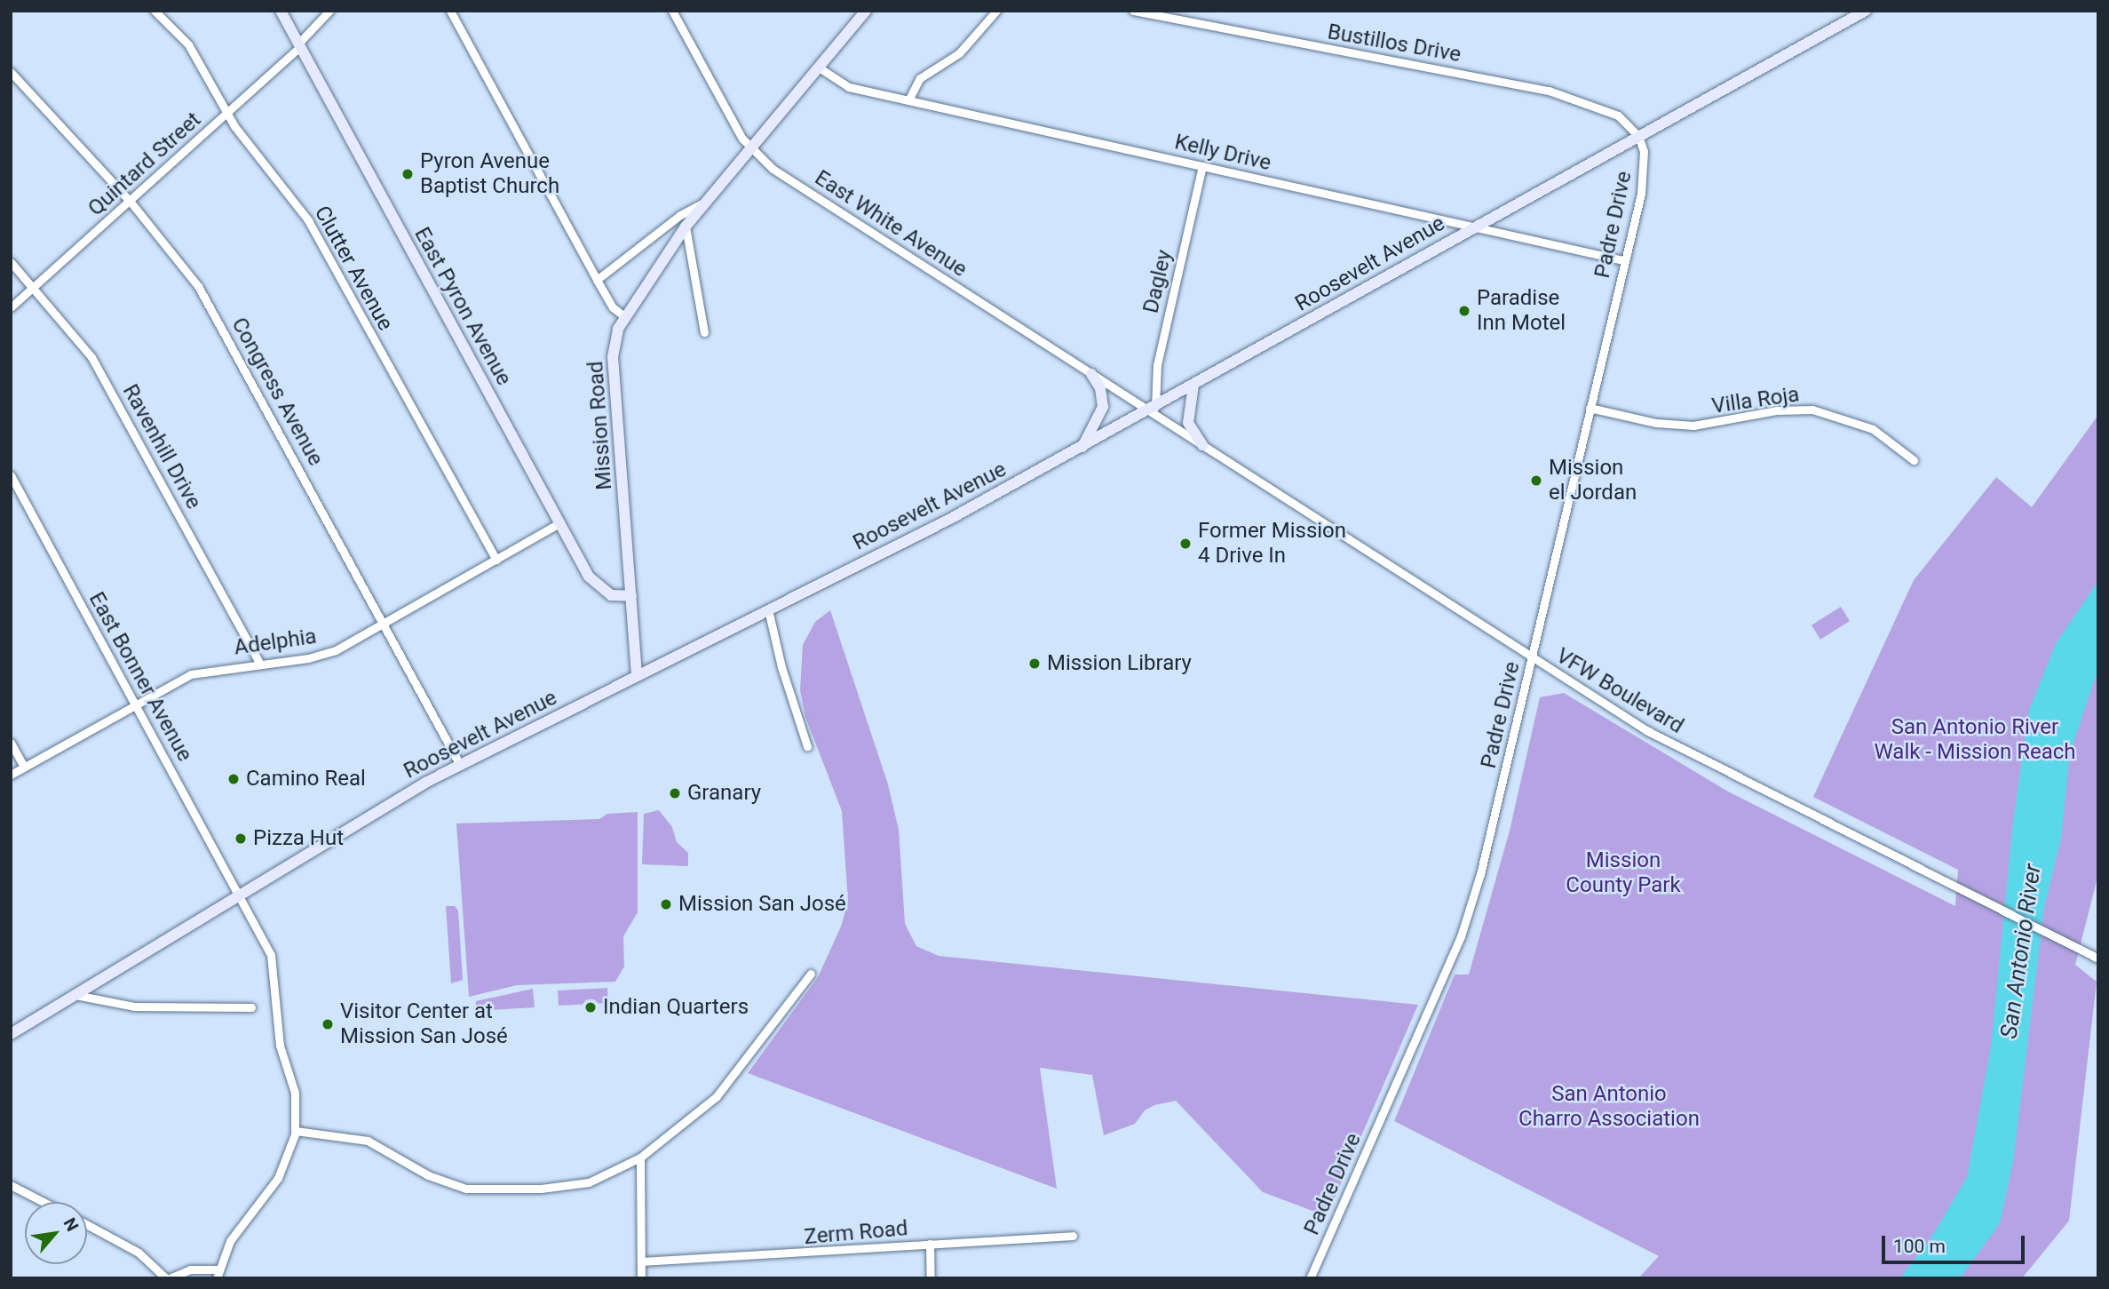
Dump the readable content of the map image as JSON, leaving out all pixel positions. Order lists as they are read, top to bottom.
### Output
{
  "streets": {
    "main road": ["Roosevelt Avenue", "East Pyron Avenue", "Mission Road"],
    "street": [
      "Bustillos Drive",
      "Kelly Drive",
      "Quintard Street",
      "East White Avenue",
      "Padre Drive",
      "Clutter Avenue",
      "Dagley",
      "Congress Avenue",
      "Villa Roja",
      "Ravenhill Drive",
      "Adelphia",
      "East Bonner Avenue",
      "VFW Boulevard",
      "Zerm Road"
    ]
  },
  "crossings": [
    ["Bustillos Drive", "Padre Drive"],
    ["Bustillos Drive", "Roosevelt Avenue"],
    ["Kelly Drive", "Padre Drive"],
    ["Kelly Drive", "Roosevelt Avenue"],
    ["Kelly Drive", "Dagley"],
    ["Kelly Drive", "Mission Road"],
    ["Quintard Street", "Clutter Avenue"],
    ["Quintard Street", "East Pyron Avenue"],
    ["Quintard Street", "Congress Avenue"],
    ["Quintard Street", "Ravenhill Drive"],
    ["East White Avenue", "Roosevelt Avenue"],
    ["East White Avenue", "Dagley"],
    ["East White Avenue", "Mission Road"],
    ["East White Avenue", "VFW Boulevard"],
    ["Padre Drive", "Roosevelt Avenue"],
    ["Padre Drive", "Villa Roja"],
    ["Padre Drive", "VFW Boulevard"],
    ["Roosevelt Avenue", "Dagley"],
    ["Roosevelt Avenue", "Congress Avenue"],
    ["Roosevelt Avenue", "Mission Road"],
    ["Roosevelt Avenue", "East Bonner Avenue"],
    ["Roosevelt Avenue", "VFW Boulevard"],
    ["Clutter Avenue", "Adelphia"],
    ["Dagley", "VFW Boulevard"],
    ["East Pyron Avenue", "Mission Road"],
    ["East Pyron Avenue", "Adelphia"],
    ["Congress Avenue", "Adelphia"],
    ["Ravenhill Drive", "Adelphia"],
    ["Adelphia", "East Bonner Avenue"]
  ],
  "water": ["San Antonio River"],
  "parks": ["San Antonio River Walk - Mission Reach", "Mission County Park", "San Antonio Charro Association"],
  "places": [
    "Pyron Avenue Baptist Church",
    "Paradise Inn Motel",
    "Mission el Jordan",
    "Former Mission 4 Drive In",
    "Mission Library",
    "Camino Real",
    "Granary",
    "Pizza Hut",
    "Mission San José",
    "Indian Quarters",
    "Visitor Center at Mission San José"
  ],
  "scale_bar": "100 m",
  "north": "top right"
}
